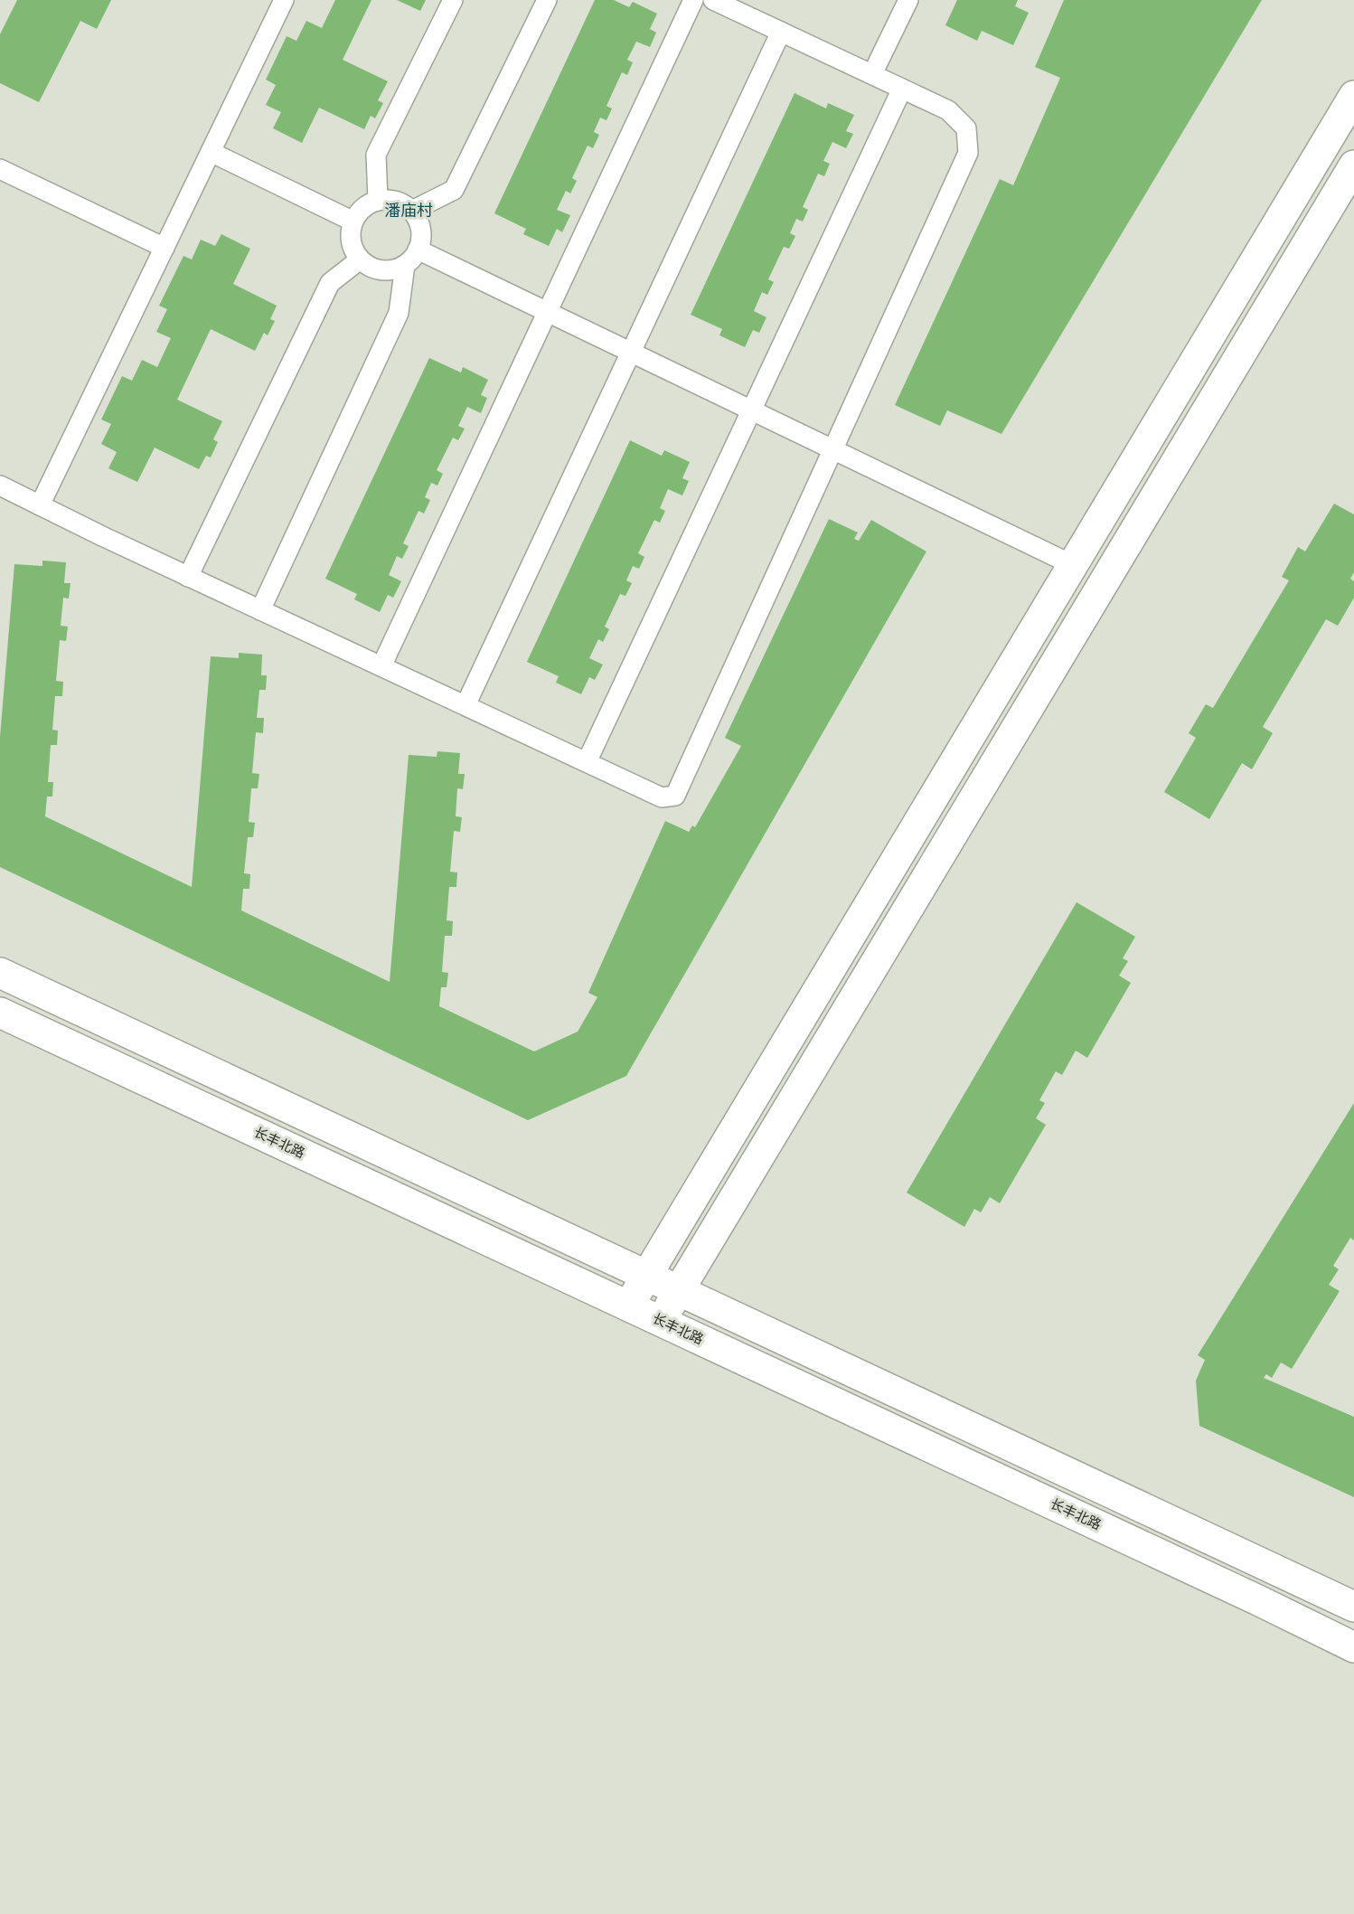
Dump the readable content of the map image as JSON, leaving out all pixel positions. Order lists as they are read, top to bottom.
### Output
{
  "streets": {
    "street": ["长丰北路"]
  },
  "districts": ["潘庙村"]
}
